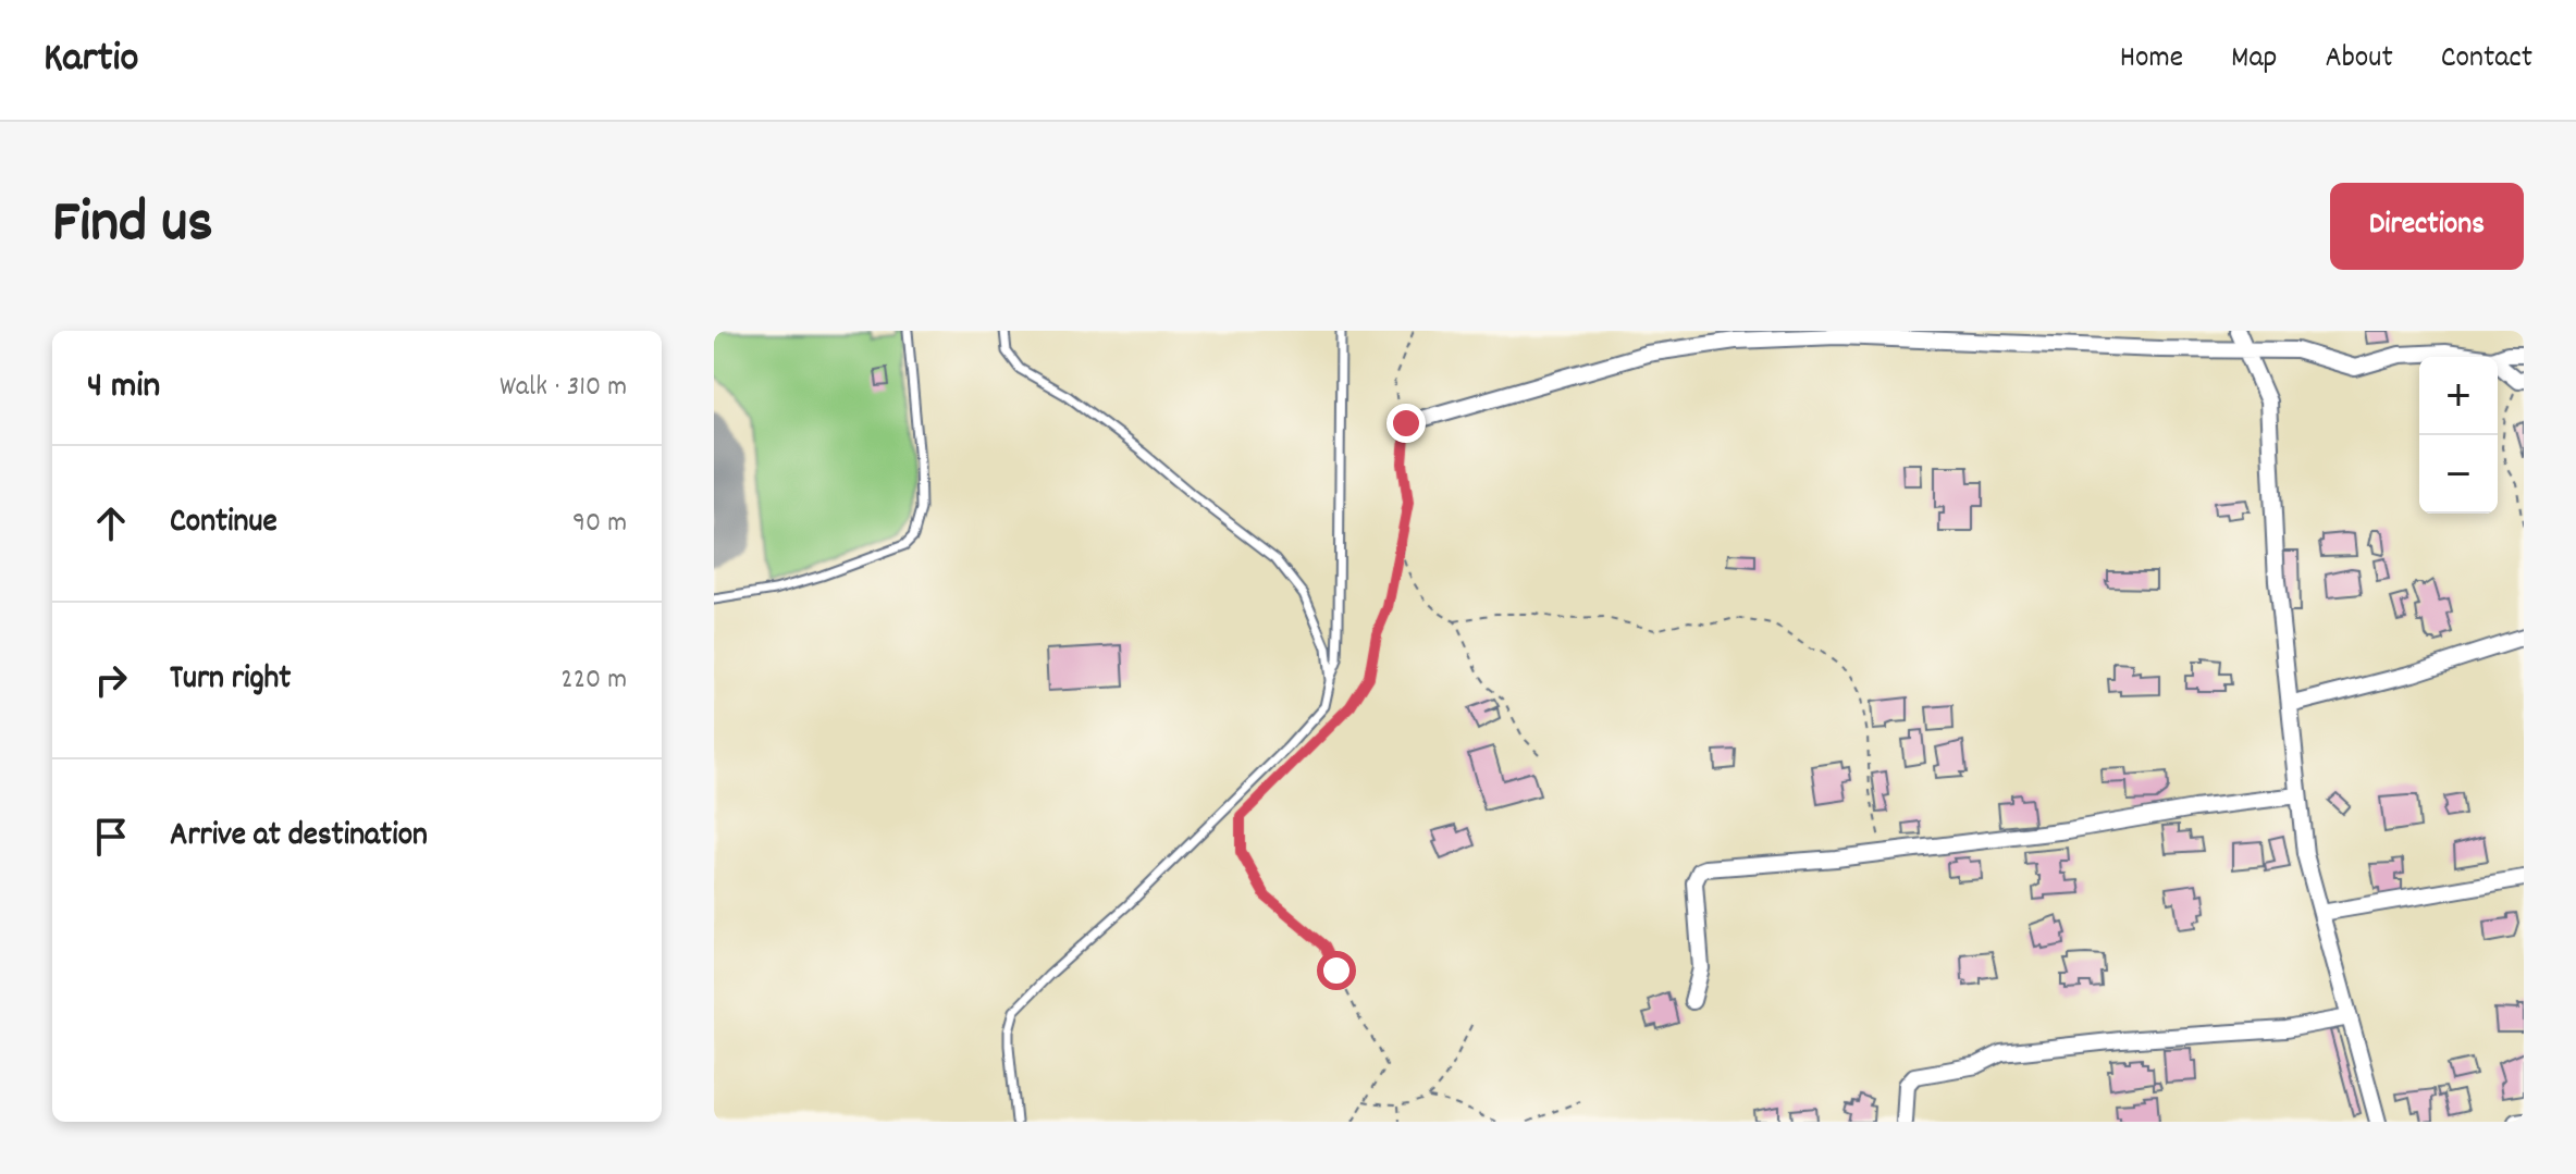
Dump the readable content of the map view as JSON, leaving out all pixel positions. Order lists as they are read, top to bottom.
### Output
{
  "page": {
    "header": "Kartio",
    "nav": [
      "Home",
      "Map",
      "About",
      "Contact"
    ],
    "title": "Find us",
    "buttons": "Directions",
    "heading": ["4 min", "Walk · 310 m"],
    "map_buttons": ["+", "−"],
    "list": [
      ["Continue", "90 m"],
      ["Turn right", "220 m"],
      "Arrive at destination"
    ]
  }
}
